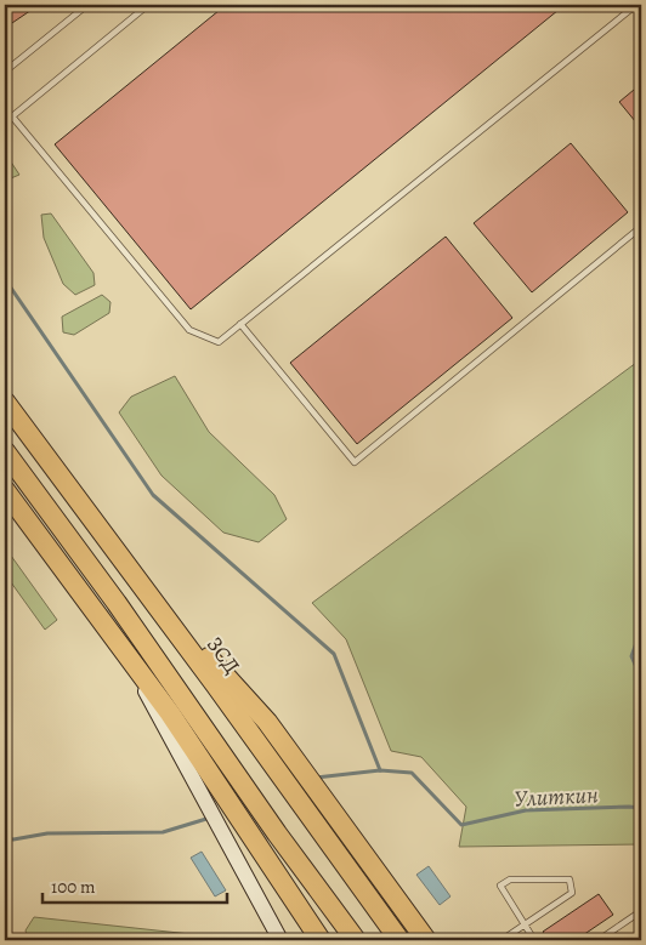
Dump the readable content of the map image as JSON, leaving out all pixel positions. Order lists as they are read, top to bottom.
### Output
{
  "streets": {
    "highway": ["ЗСД"]
  },
  "water": ["Улиткин"],
  "scale_bar": "100 m"
}
